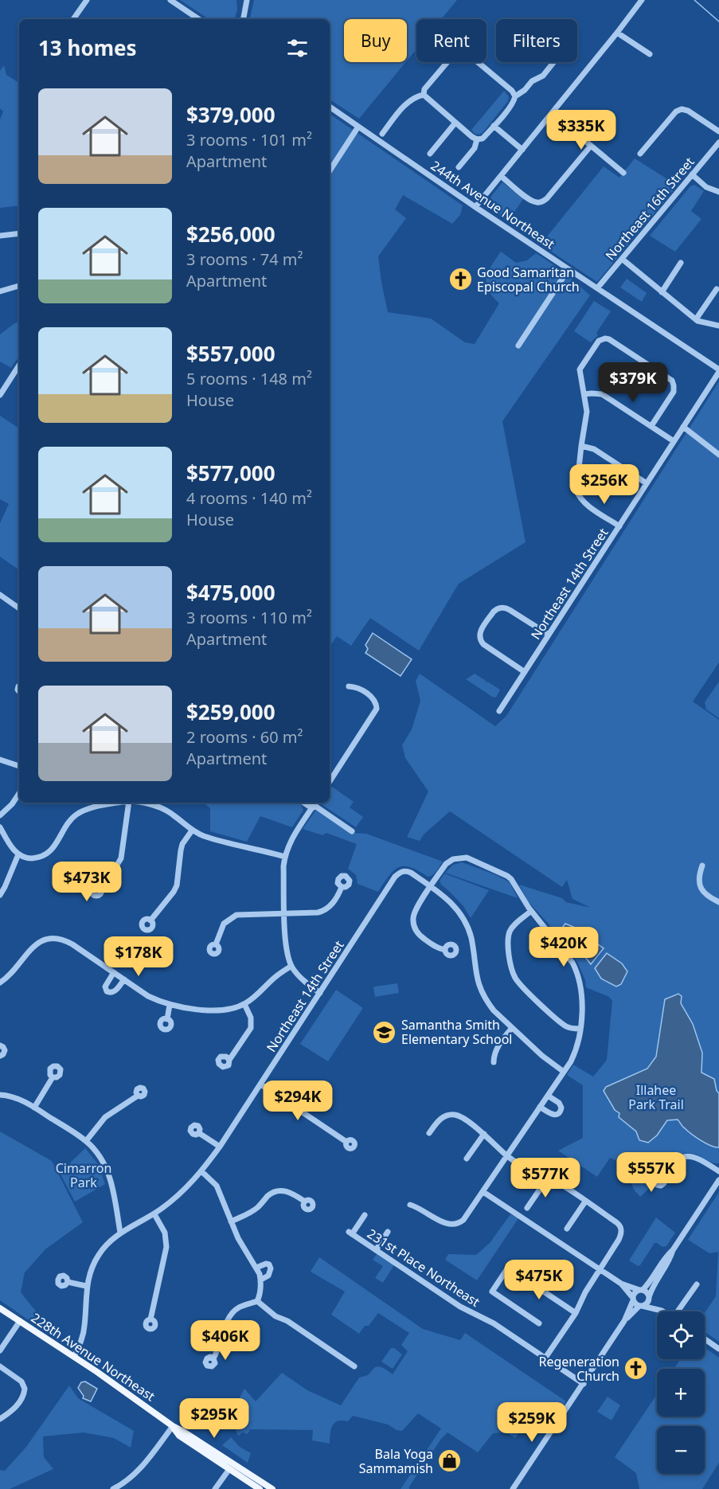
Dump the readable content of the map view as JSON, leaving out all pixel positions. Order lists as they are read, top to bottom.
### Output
{
  "streets": {
    "main road": ["228th Avenue Northeast"],
    "street": [
      "244th Avenue Northeast",
      "Northeast 16th Street",
      "Northeast 14th Street",
      "231st Place Northeast"
    ]
  },
  "crossings": [
    ["244th Avenue Northeast", "Northeast 16th Street"],
    ["244th Avenue Northeast", "Northeast 14th Street"],
    ["Northeast 14th Street", "228th Avenue Northeast"]
  ],
  "parks": ["Illahee Park Trail", "Cimarron Park"],
  "places": {
    "church": ["Good Samaritan Episcopal Church", "Regeneration Church"],
    "school or university": ["Samantha Smith Elementary School"],
    "shop": ["Bala Yoga Sammamish"]
  },
  "page": {
    "chip": ["Buy", "Rent", "Filters"],
    "heading": "13 homes",
    "list": [
      {
        "name": "$379,000",
        "note": "3 rooms · 101 m² · Apartment"
      },
      {
        "name": "$256,000",
        "note": "3 rooms · 74 m² · Apartment"
      },
      {
        "name": "$557,000",
        "note": "5 rooms · 148 m² · House"
      },
      {
        "name": "$577,000",
        "note": "4 rooms · 140 m² · House"
      },
      {
        "name": "$475,000",
        "note": "3 rooms · 110 m² · Apartment"
      },
      {
        "name": "$259,000",
        "note": "2 rooms · 60 m² · Apartment"
      }
    ],
    "price": [
      "$335K",
      "$379K",
      "$256K",
      "$473K",
      "$420K",
      "$178K",
      "$294K",
      "$557K",
      "$577K",
      "$475K",
      "$406K",
      "$295K",
      "$259K"
    ],
    "map_buttons": ["+", "−"]
  }
}
